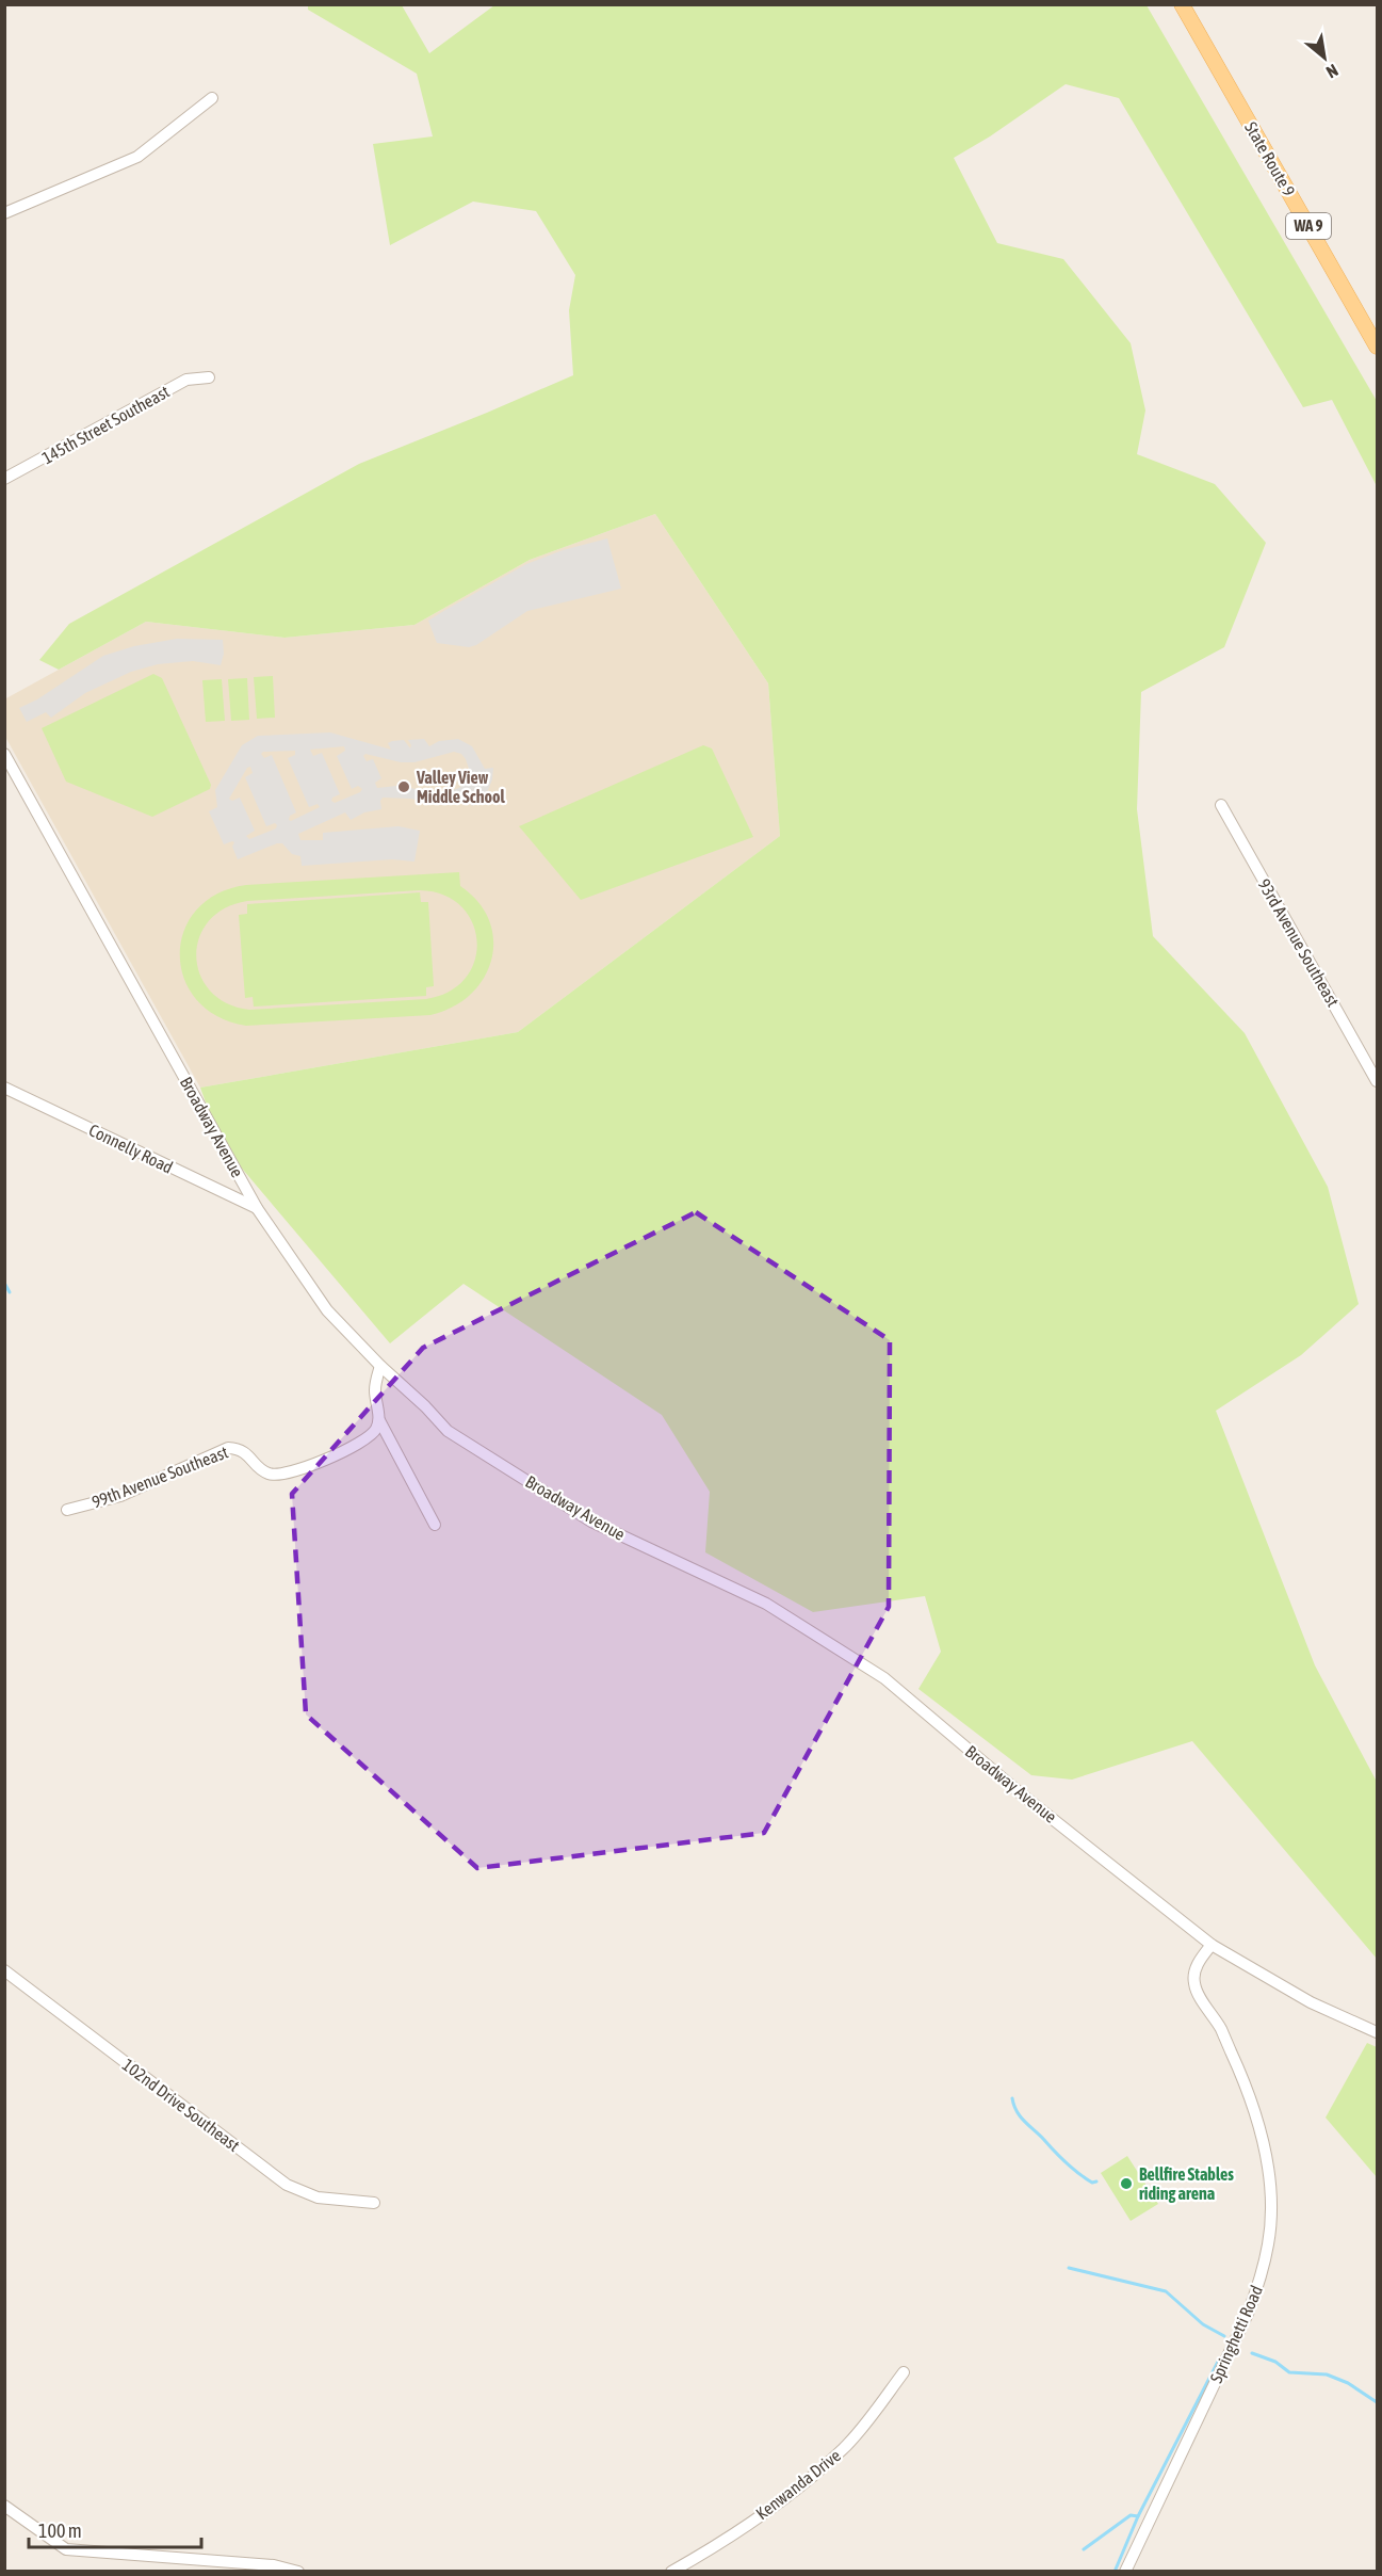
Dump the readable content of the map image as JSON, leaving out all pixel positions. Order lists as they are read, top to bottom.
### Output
{
  "streets": {
    "main road": ["State Route 9", "WA 9"],
    "street": [
      "145th Street Southeast",
      "93rd Avenue Southeast",
      "Broadway Avenue",
      "Connelly Road",
      "99th Avenue Southeast",
      "102nd Drive Southeast",
      "Springhetti Road",
      "Kenwanda Drive"
    ]
  },
  "crossings": [
    ["Broadway Avenue", "Connelly Road"],
    ["Broadway Avenue", "Springhetti Road"]
  ],
  "places": ["Valley View Middle School", "Bellfire Stables riding arena"],
  "scale_bar": "100 m",
  "north": "bottom right"
}
